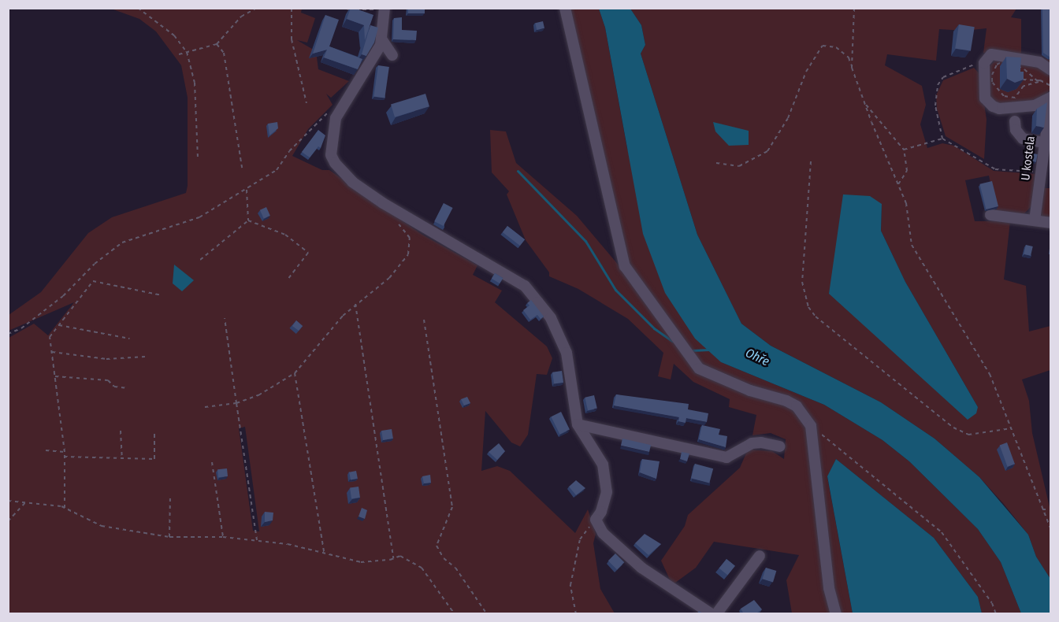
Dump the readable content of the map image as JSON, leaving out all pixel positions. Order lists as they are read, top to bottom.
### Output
{
  "streets": {
    "street": ["U kostela"]
  },
  "water": ["Ohře"]
}
